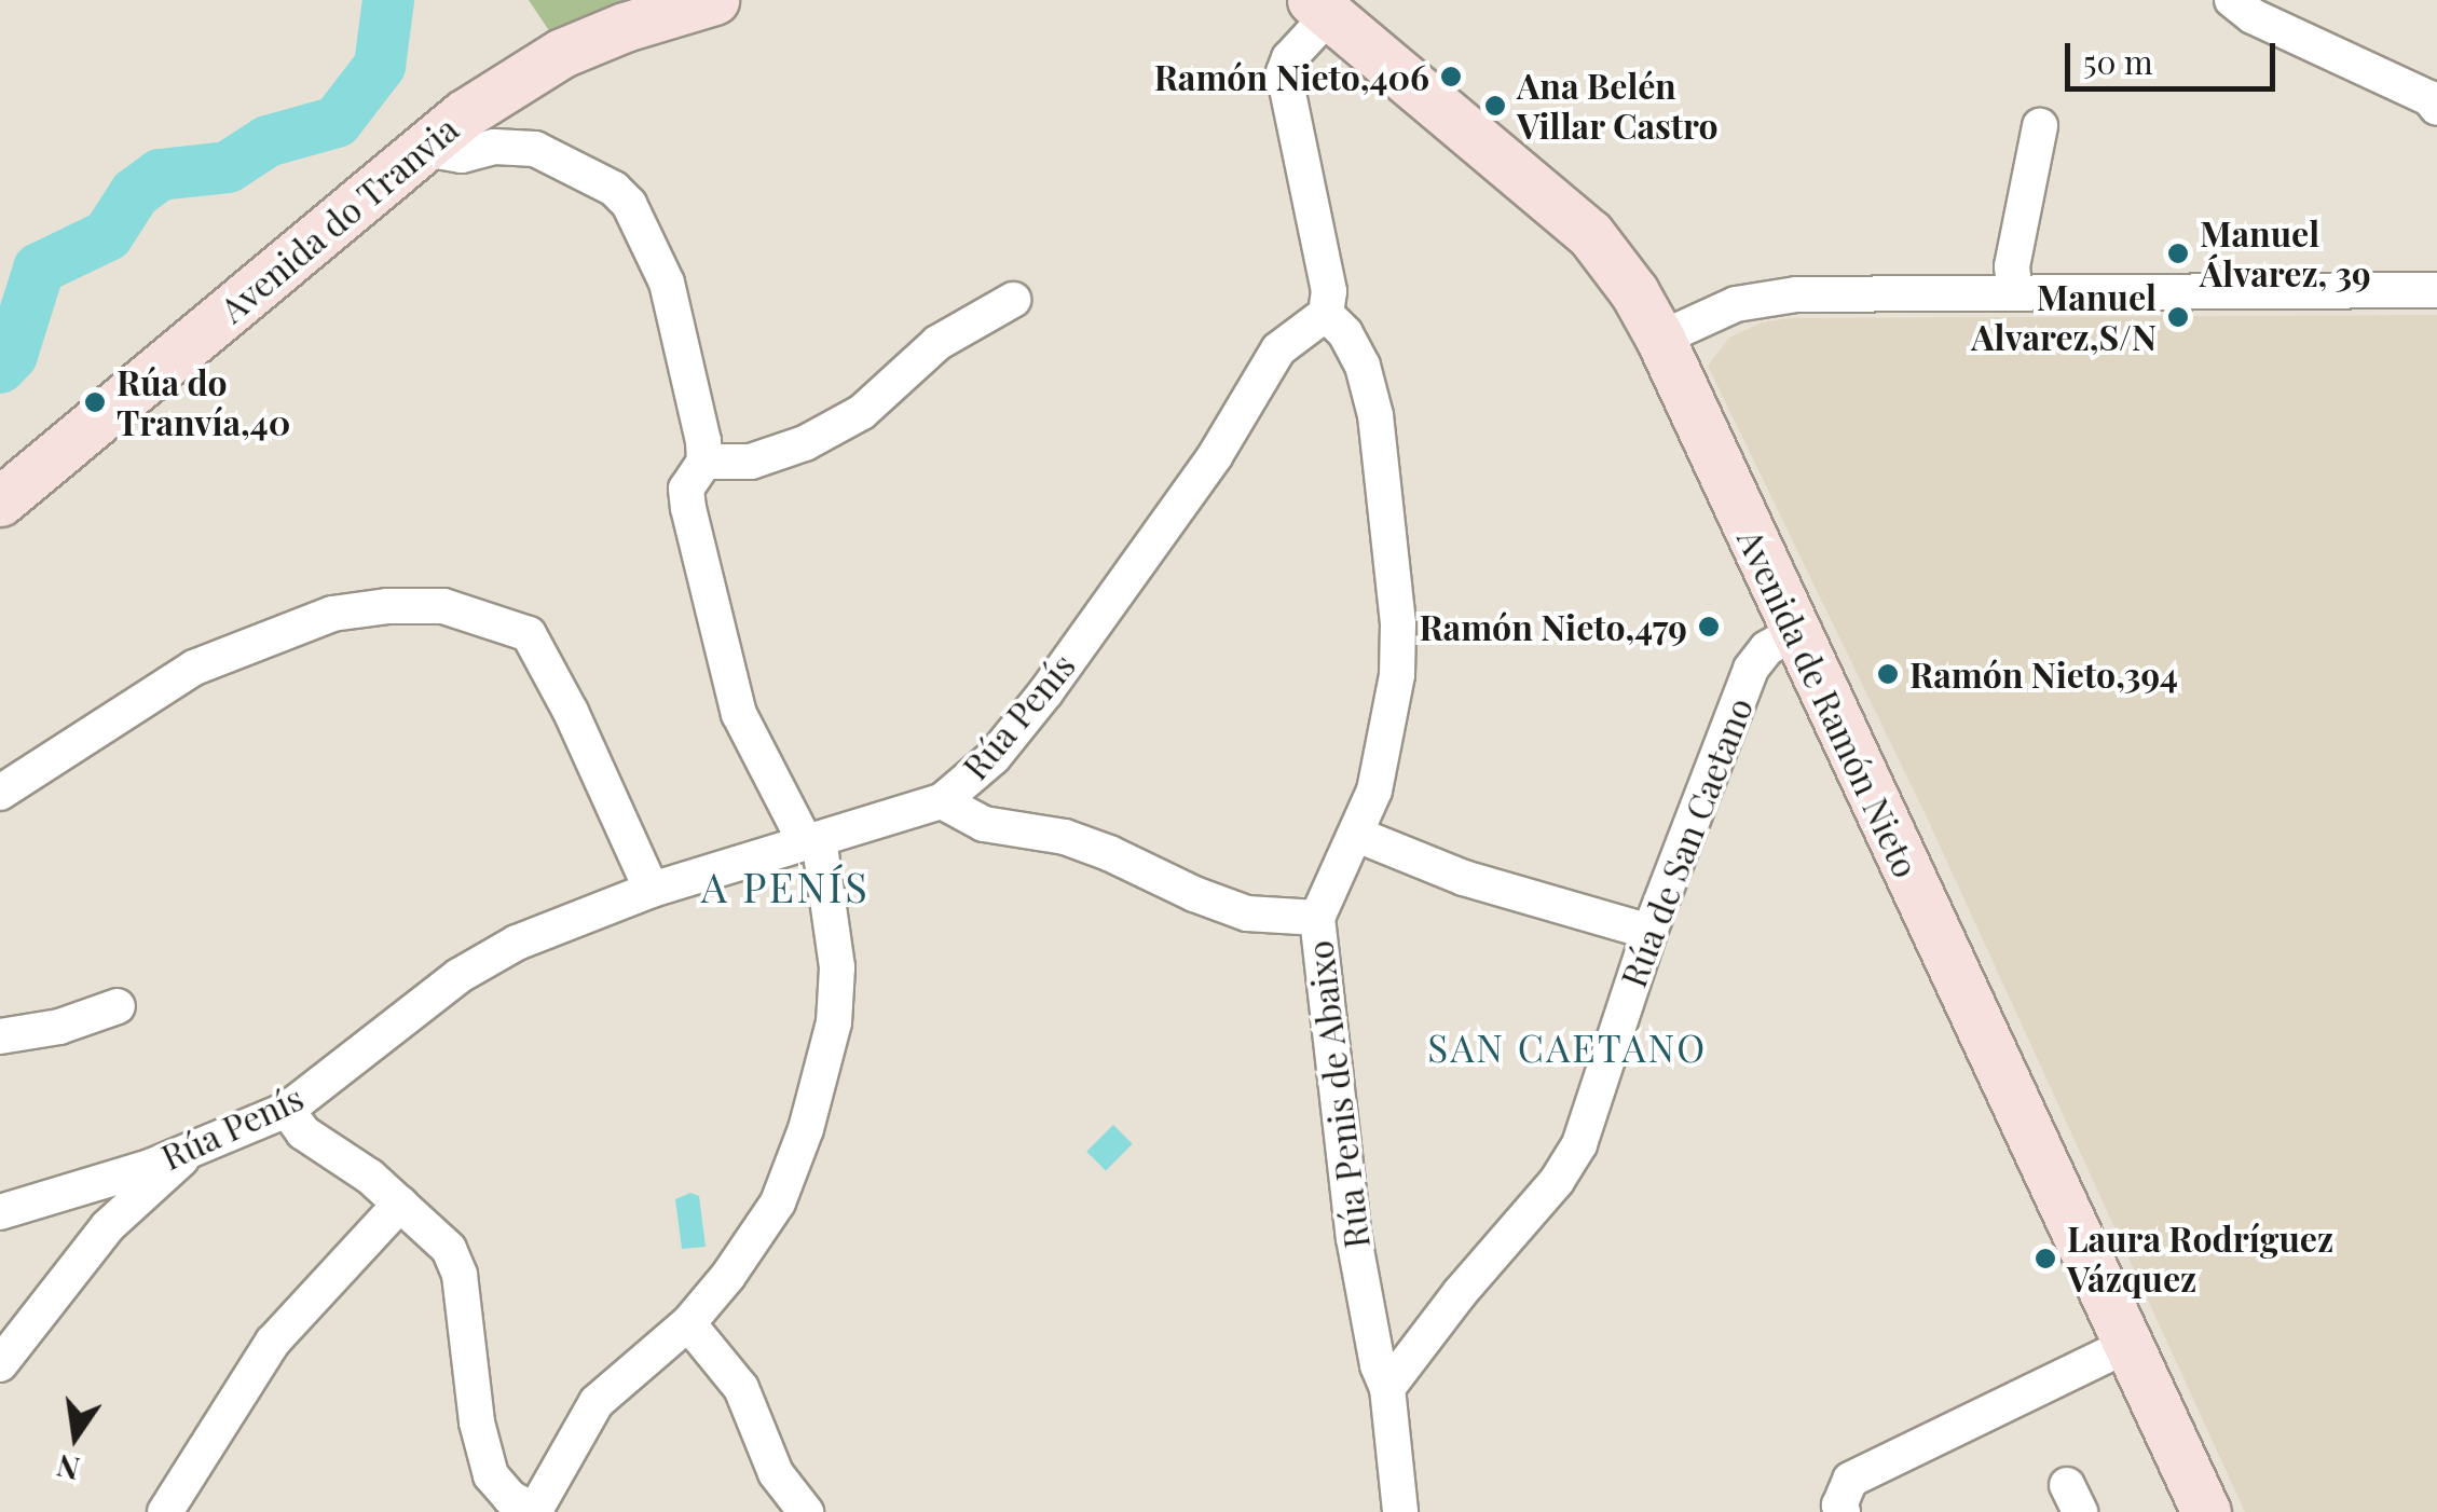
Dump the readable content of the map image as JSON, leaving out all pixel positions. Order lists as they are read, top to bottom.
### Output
{
  "streets": {
    "main road": ["Avenida do Tranvia", "Avenida de Ramón Nieto"],
    "street": ["Rúa Penís", "Rúa de San Caetano", "Rúa Penis de Abaixo"]
  },
  "crossings": [
    ["Avenida de Ramón Nieto", "Rúa de San Caetano"],
    ["Rúa Penís", "Rúa Penis de Abaixo"],
    ["Rúa de San Caetano", "Rúa Penis de Abaixo"]
  ],
  "districts": ["A PENÍS", "SAN CAETANO"],
  "places": [
    "Ramón Nieto,406",
    "Ana Belén Villar Castro",
    "Manuel Álvarez, 39",
    "Manuel Alvarez,S/N",
    "Rúa do Tranvía,40",
    "Ramón Nieto,479",
    "Ramón Nieto,394",
    "Laura Rodríguez Vázquez"
  ],
  "scale_bar": "50 m",
  "north": "bottom"
}
